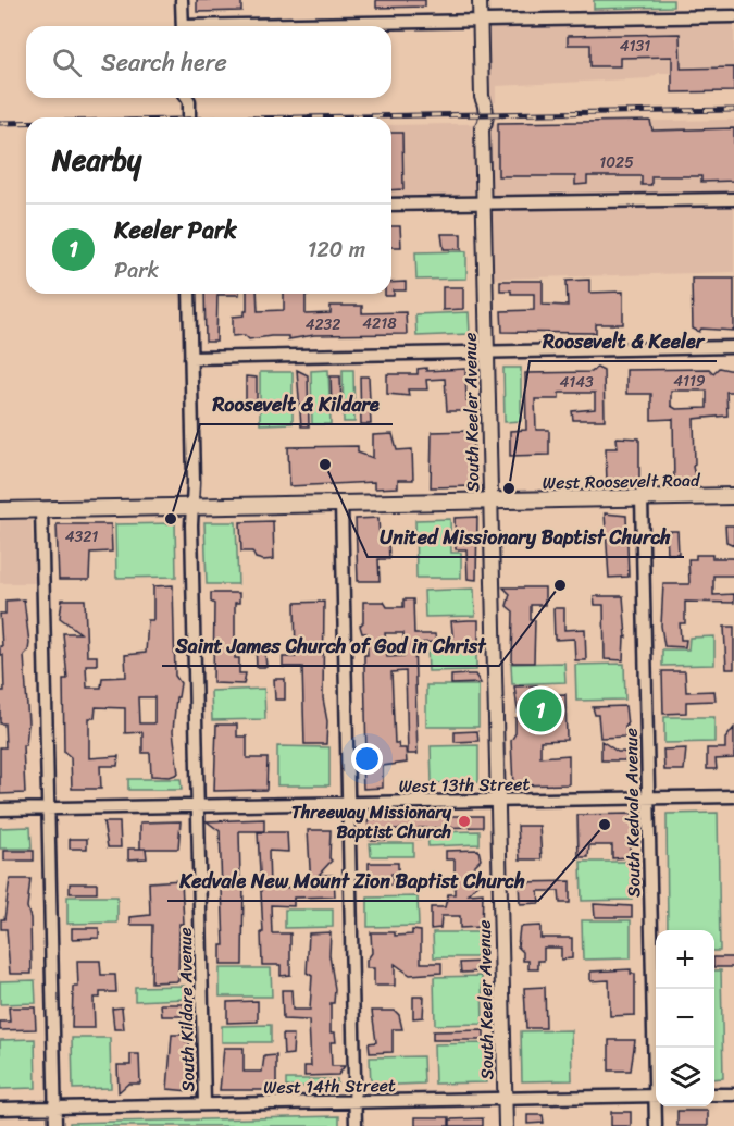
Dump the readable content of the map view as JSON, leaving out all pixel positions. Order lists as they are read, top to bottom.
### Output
{
  "streets": {
    "main road": ["West Roosevelt Road"],
    "street": [
      "South Keeler Avenue",
      "West 13th Street",
      "South Kedvale Avenue",
      "South Kildare Avenue",
      "West 14th Street"
    ]
  },
  "crossings": [
    ["South Keeler Avenue", "West Roosevelt Road"],
    ["South Keeler Avenue", "West 13th Street"],
    ["South Keeler Avenue", "West 14th Street"],
    ["West Roosevelt Road", "South Kedvale Avenue"],
    ["West Roosevelt Road", "South Kildare Avenue"],
    ["West 13th Street", "South Kedvale Avenue"],
    ["West 13th Street", "South Kildare Avenue"],
    ["South Kildare Avenue", "West 14th Street"]
  ],
  "places": [
    "United Missionary Baptist Church",
    "Roosevelt & Keeler",
    "Roosevelt & Kildare",
    "Saint James Church of God in Christ",
    "Threeway Missionary Baptist Church",
    "Kedvale New Mount Zion Baptist Church"
  ],
  "house_numbers": [
    "4131",
    "1025",
    "4218",
    "4232",
    "4119",
    "4143",
    "4321"
  ],
  "page": {
    "search": "Search here",
    "heading": "Nearby",
    "list": [
      {
        "mark": "1",
        "name": "Keeler Park",
        "note": "Park",
        "value": "120 m"
      }
    ],
    "pins": "1",
    "map_buttons": ["+", "−"]
  }
}
